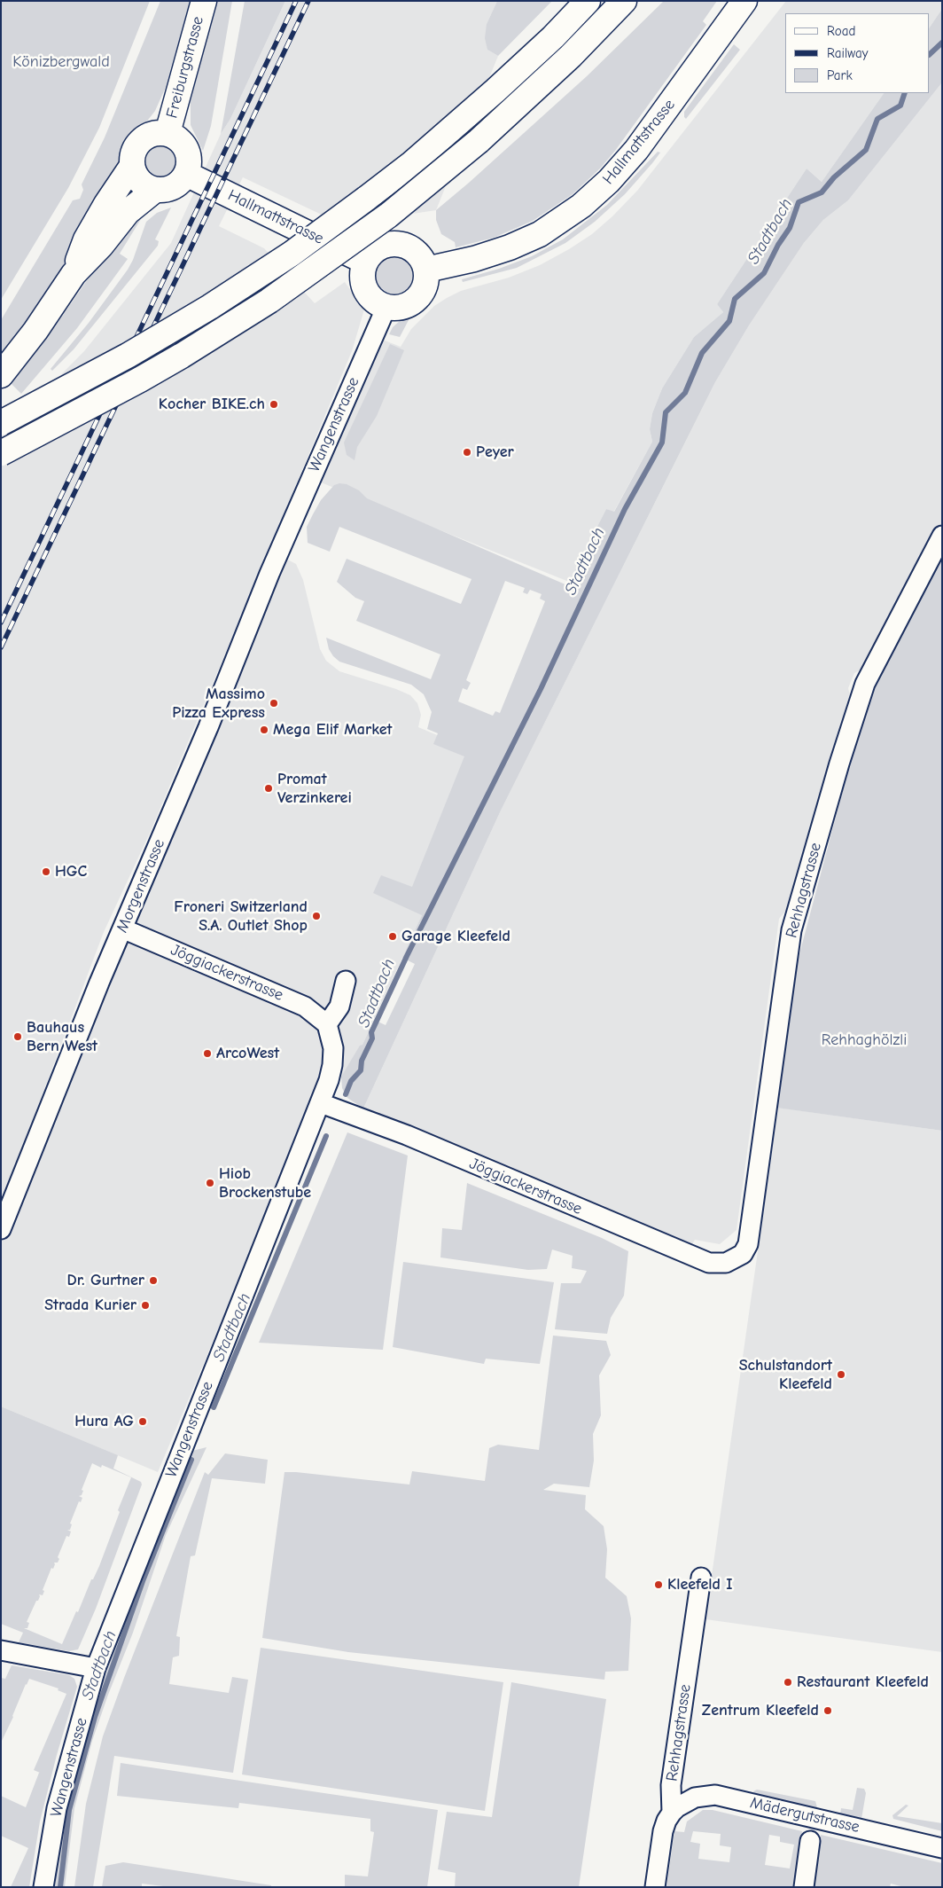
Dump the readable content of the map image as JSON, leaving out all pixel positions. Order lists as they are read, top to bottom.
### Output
{
  "streets": {
    "main road": ["Freiburgstrasse", "Hallmattstrasse"],
    "street": [
      "Wangenstrasse",
      "Morgenstrasse",
      "Rehhagstrasse",
      "Jöggiackerstrasse",
      "Mädergutstrasse"
    ]
  },
  "crossings": [
    ["Freiburgstrasse", "Hallmattstrasse"],
    ["Hallmattstrasse", "Wangenstrasse"],
    ["Wangenstrasse", "Morgenstrasse"],
    ["Wangenstrasse", "Jöggiackerstrasse"],
    ["Morgenstrasse", "Jöggiackerstrasse"],
    ["Rehhagstrasse", "Jöggiackerstrasse"],
    ["Rehhagstrasse", "Mädergutstrasse"]
  ],
  "water": ["Stadtbach"],
  "parks": ["Könizbergwald", "Rehhaghölzli"],
  "places": [
    "Kocher BIKE.ch",
    "Peyer",
    "Massimo Pizza Express",
    "Mega Elif Market",
    "Promat Verzinkerei",
    "HGC",
    "Froneri Switzerland S.A. Outlet Shop",
    "Garage Kleefeld",
    "Bauhaus Bern West",
    "ArcoWest",
    "Hiob Brockenstube",
    "Dr. Gurtner",
    "Strada Kurier",
    "Schulstandort Kleefeld",
    "Hura AG",
    "Kleefeld I",
    "Restaurant Kleefeld",
    "Zentrum Kleefeld"
  ],
  "legend": ["Road", "Railway", "Park"]
}
